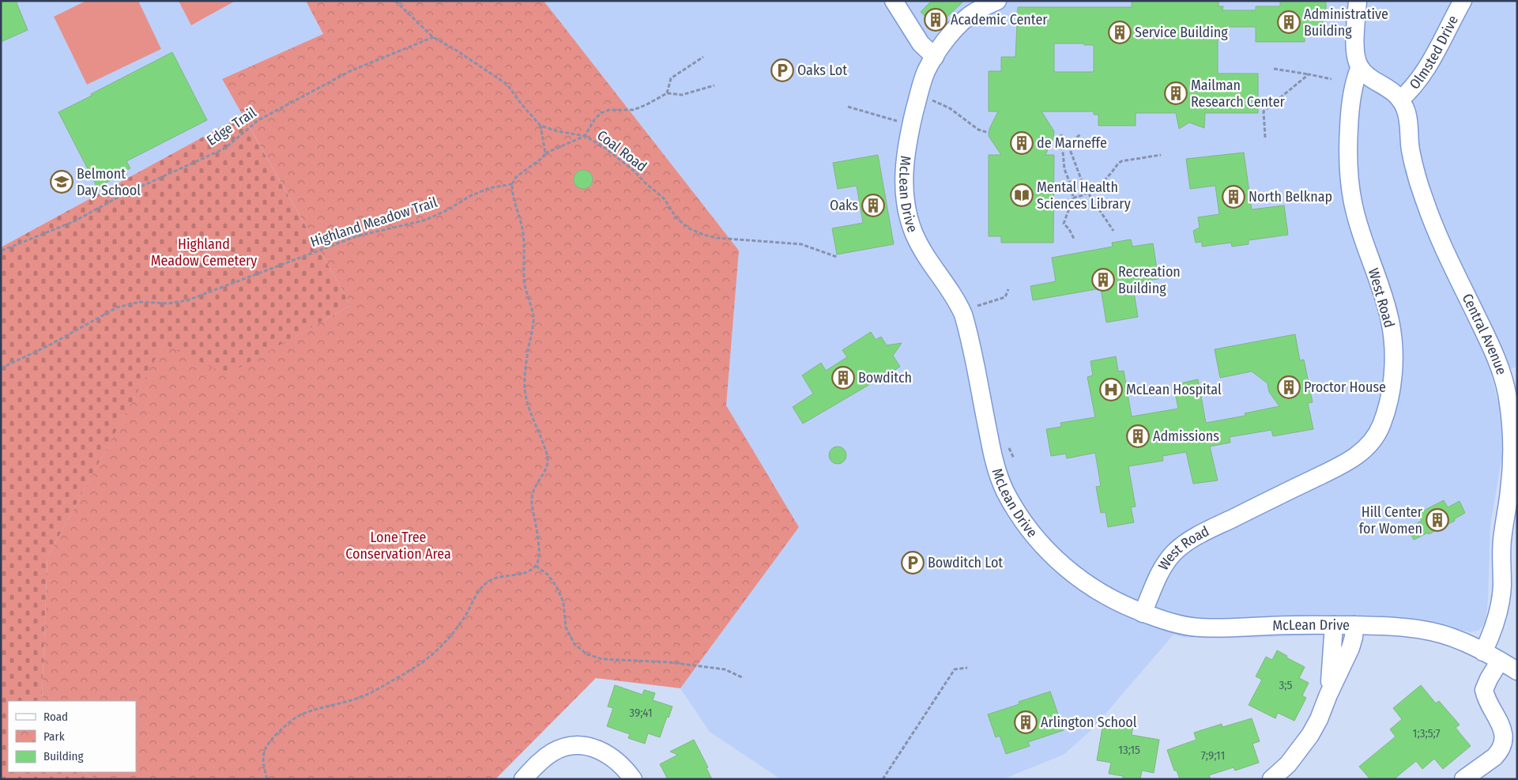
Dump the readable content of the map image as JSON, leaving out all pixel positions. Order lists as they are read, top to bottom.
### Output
{
  "streets": {
    "street": [
      "Olmsted Drive",
      "McLean Drive",
      "West Road",
      "Central Avenue"
    ],
    "path": ["Edge Trail", "Coal Road", "Highland Meadow Trail"]
  },
  "crossings": [
    ["Olmsted Drive", "Central Avenue"],
    ["McLean Drive", "West Road"],
    ["McLean Drive", "Central Avenue"],
    ["West Road", "Central Avenue"]
  ],
  "parks": ["Highland Meadow Cemetery", "Lone Tree Conservation Area"],
  "places": {
    "building": [
      "Academic Center",
      "Administrative Building",
      "Service Building",
      "Mailman Research Center",
      "de Marneffe",
      "North Belknap",
      "Oaks",
      "Recreation Building",
      "Bowditch",
      "Proctor House",
      "Admissions",
      "Hill Center for Women",
      "Arlington School"
    ],
    "parking": ["Oaks Lot", "Bowditch Lot"],
    "school or university": ["Belmont Day School"],
    "library": ["Mental Health Sciences Library"],
    "hospital": ["McLean Hospital"]
  },
  "house_numbers": [
    "3;5",
    "39;41",
    "1;3;5;7",
    "13;15",
    "7;9;11"
  ],
  "legend": ["Road", "Park", "Building"]
}
